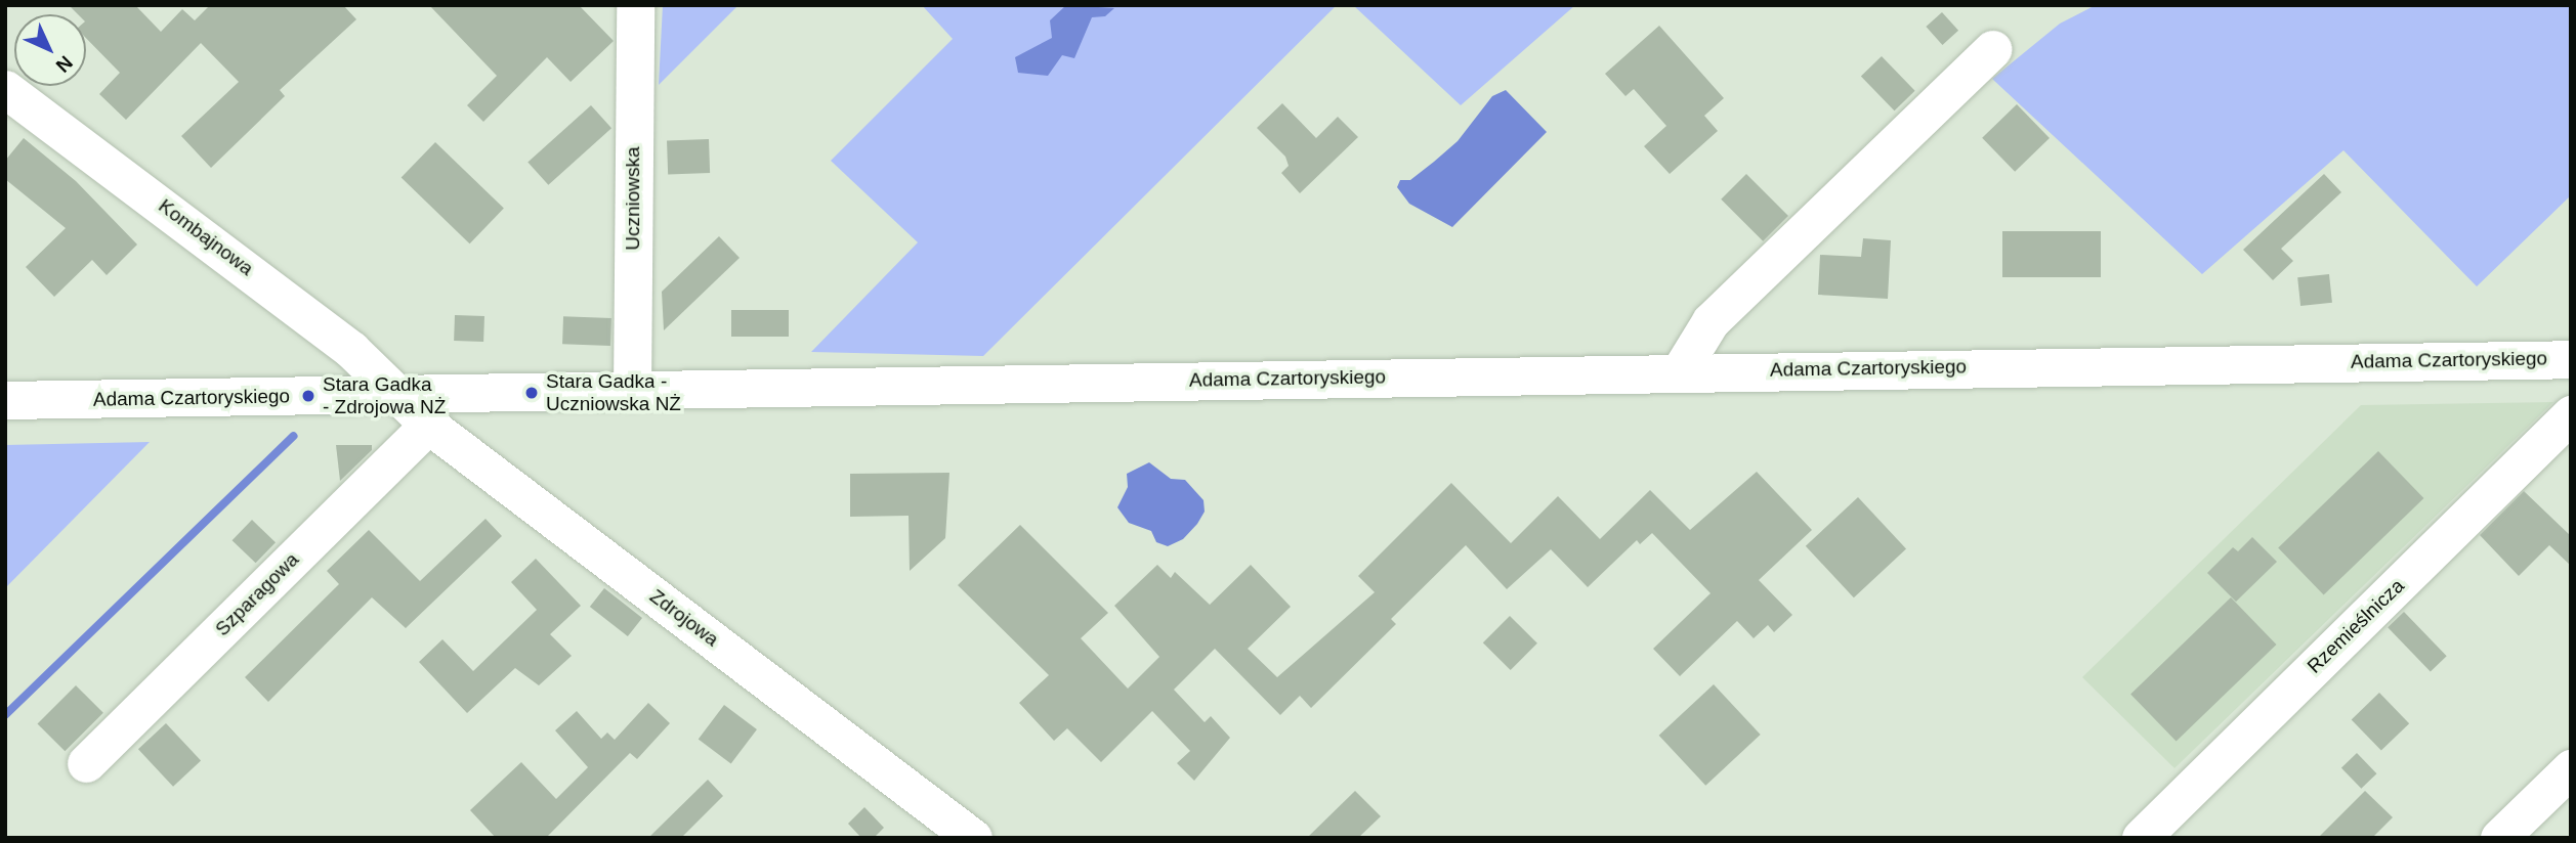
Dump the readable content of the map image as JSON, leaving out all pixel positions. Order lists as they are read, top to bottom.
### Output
{
  "streets": {
    "street": [
      "Uczniowska",
      "Kombajnowa",
      "Adama Czartoryskiego",
      "Szparagowa",
      "Zdrojowa",
      "Rzemieślnicza"
    ]
  },
  "crossings": [
    ["Uczniowska", "Adama Czartoryskiego"],
    ["Kombajnowa", "Adama Czartoryskiego"],
    ["Kombajnowa", "Zdrojowa"],
    ["Adama Czartoryskiego", "Zdrojowa"],
    ["Szparagowa", "Zdrojowa"]
  ],
  "places": ["Stara Gadka - Uczniowska NŻ", "Stara Gadka - Zdrojowa NŻ"],
  "north": "bottom right"
}
